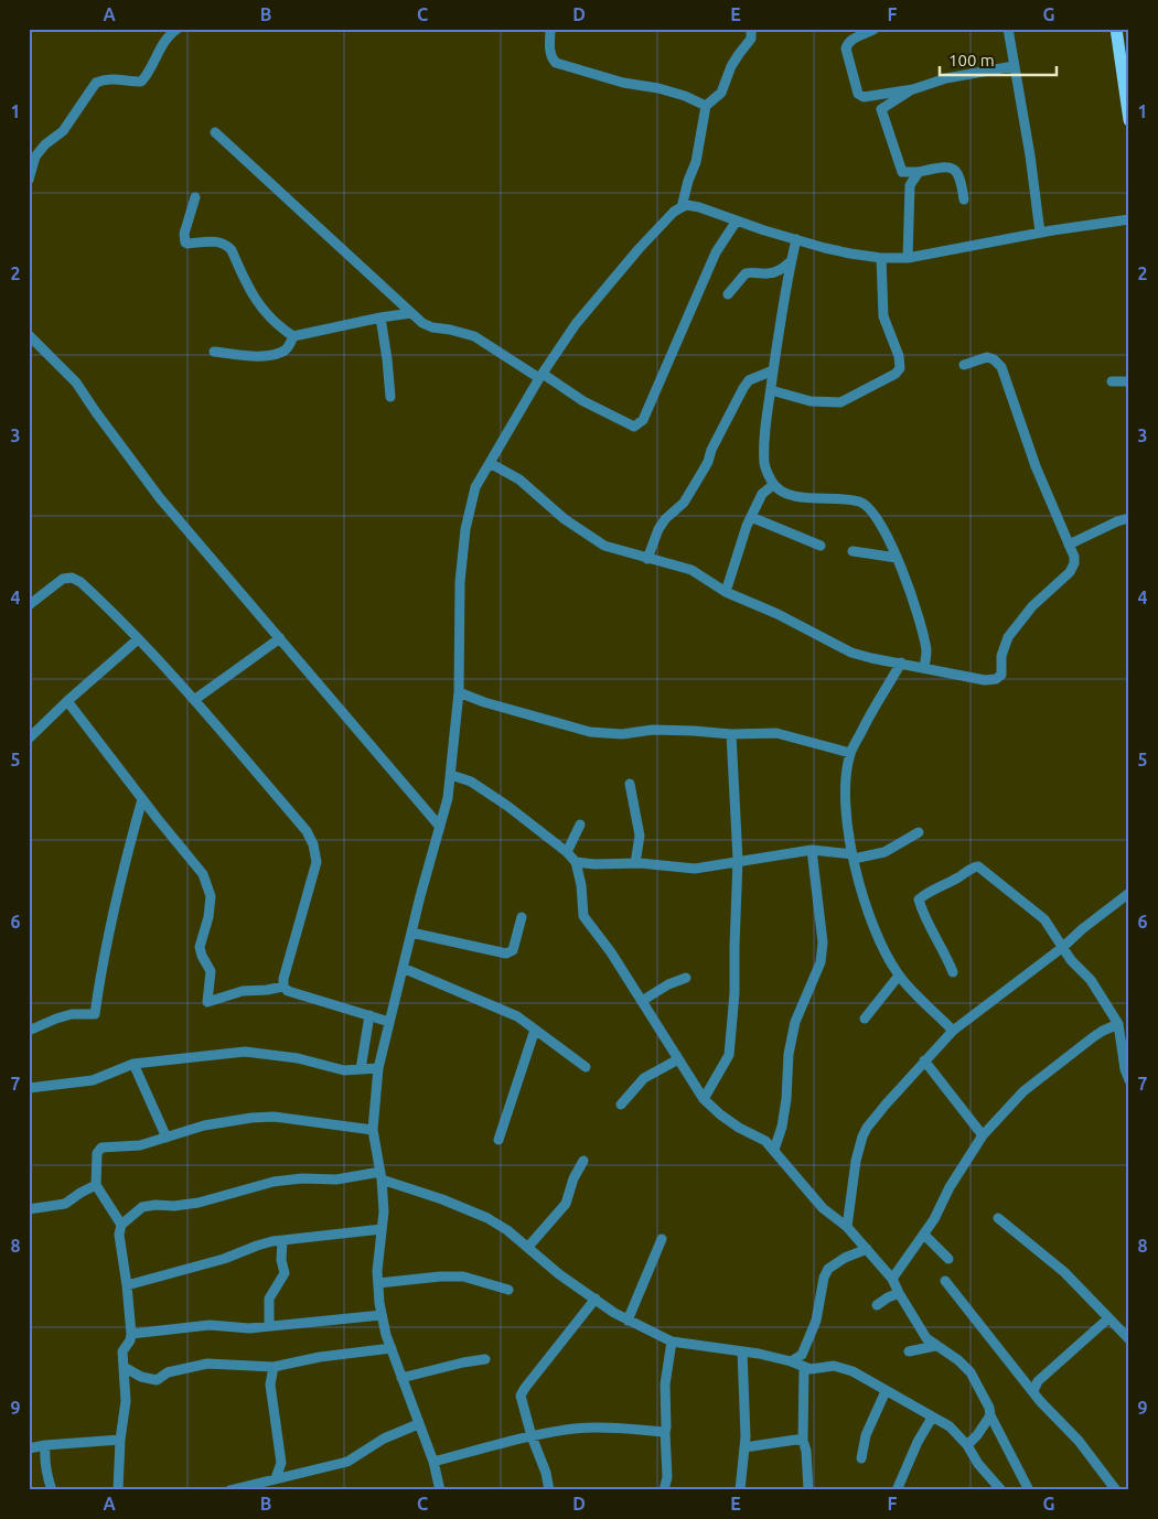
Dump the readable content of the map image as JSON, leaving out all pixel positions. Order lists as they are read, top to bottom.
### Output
{
  "scale_bar": "100 m",
  "grid": {
    "columns": [
      "A",
      "B",
      "C",
      "D",
      "E",
      "F",
      "G"
    ],
    "rows": [
      "1",
      "2",
      "3",
      "4",
      "5",
      "6",
      "7",
      "8",
      "9"
    ]
  }
}
